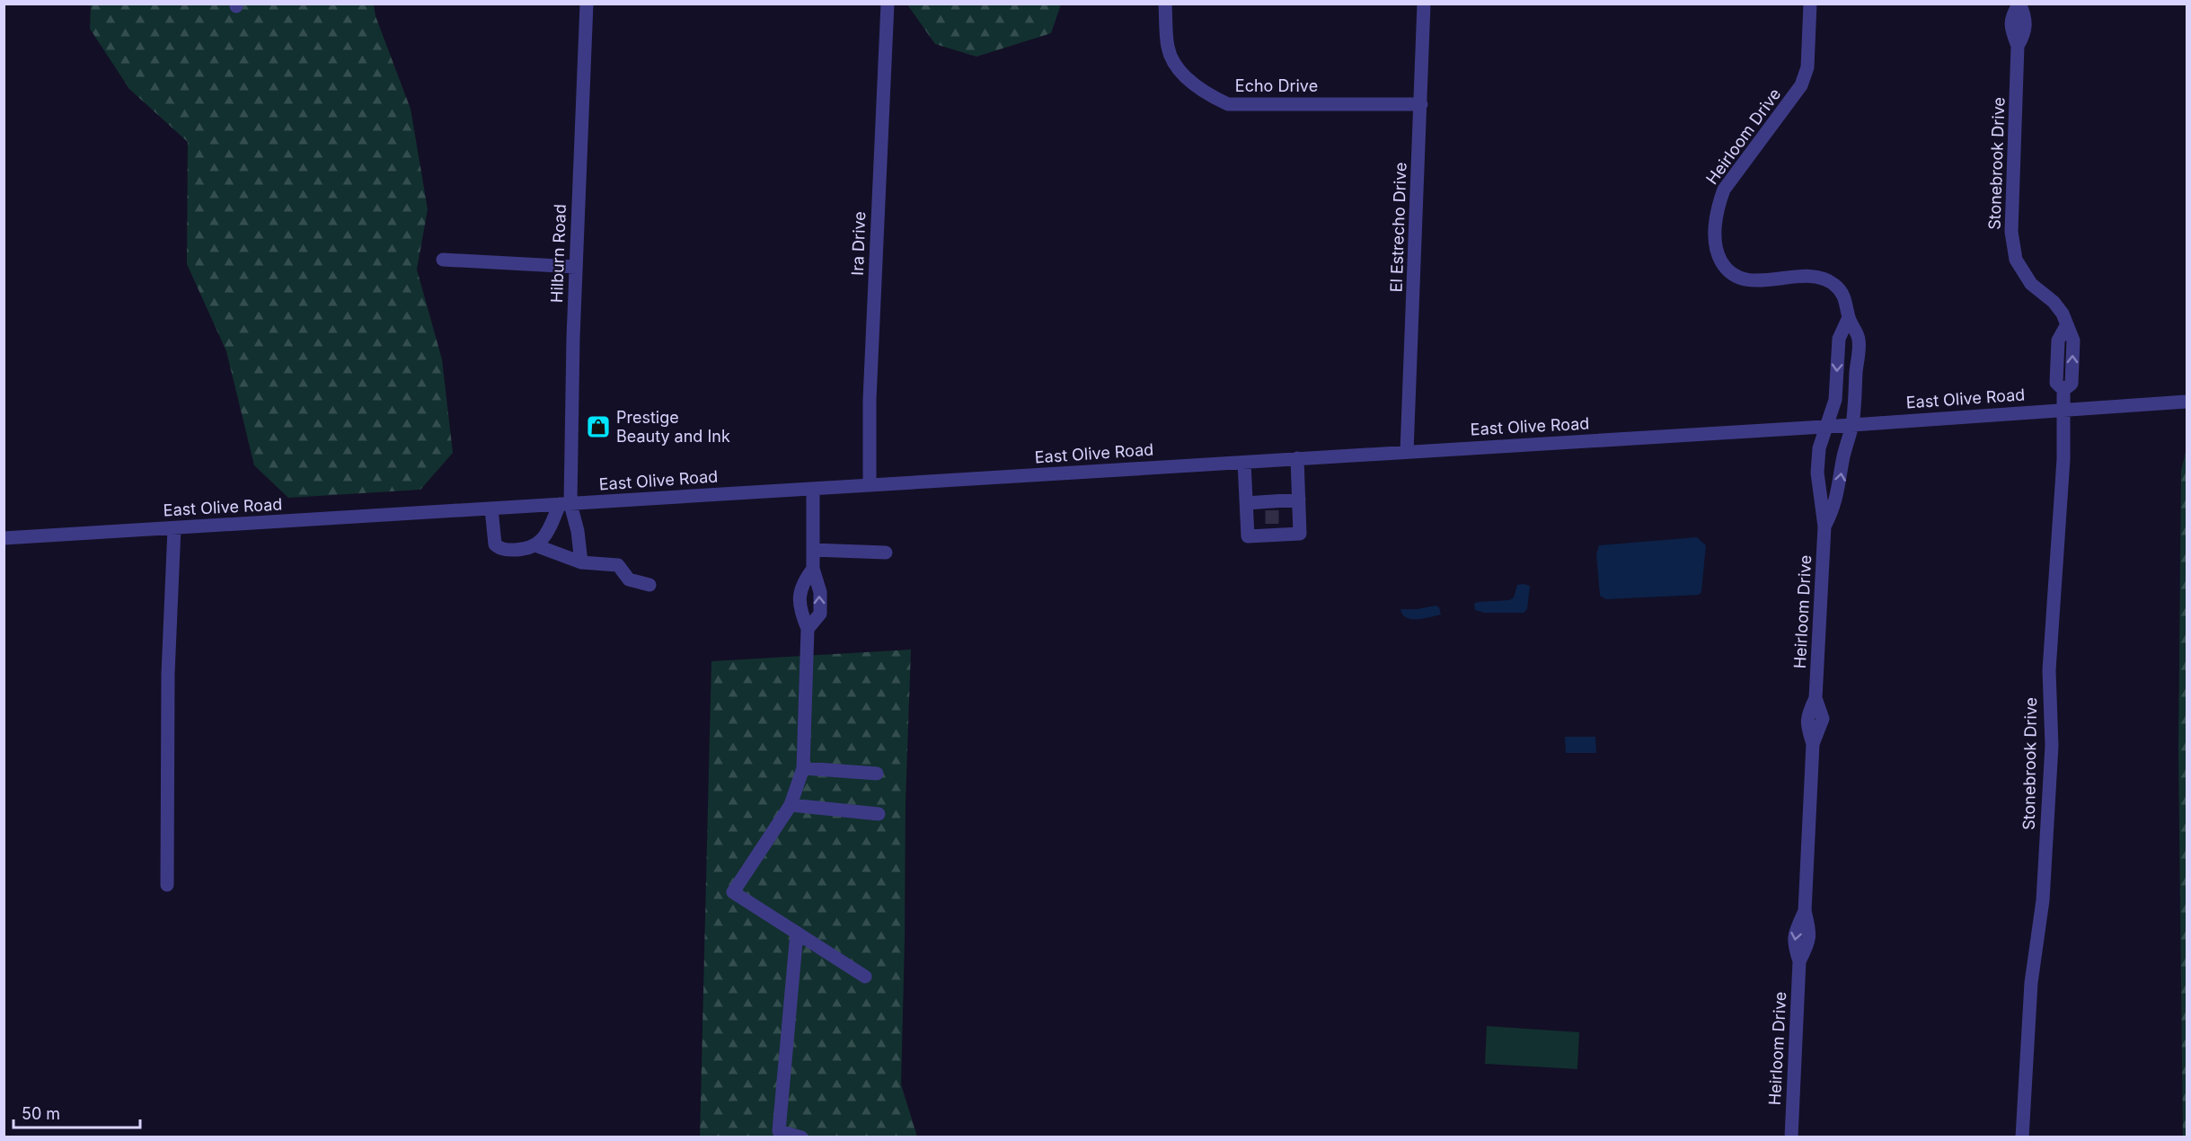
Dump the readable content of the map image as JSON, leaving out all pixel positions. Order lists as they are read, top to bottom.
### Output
{
  "streets": {
    "street": [
      "Echo Drive",
      "Heirloom Drive",
      "Stonebrook Drive",
      "El Estrecho Drive",
      "Ira Drive",
      "Hilburn Road",
      "East Olive Road"
    ]
  },
  "crossings": [
    ["Echo Drive", "El Estrecho Drive"],
    ["Heirloom Drive", "East Olive Road"],
    ["Stonebrook Drive", "East Olive Road"],
    ["El Estrecho Drive", "East Olive Road"],
    ["Ira Drive", "East Olive Road"],
    ["Hilburn Road", "East Olive Road"]
  ],
  "places": {
    "shop": ["Prestige Beauty and Ink"]
  },
  "scale_bar": "50 m"
}
